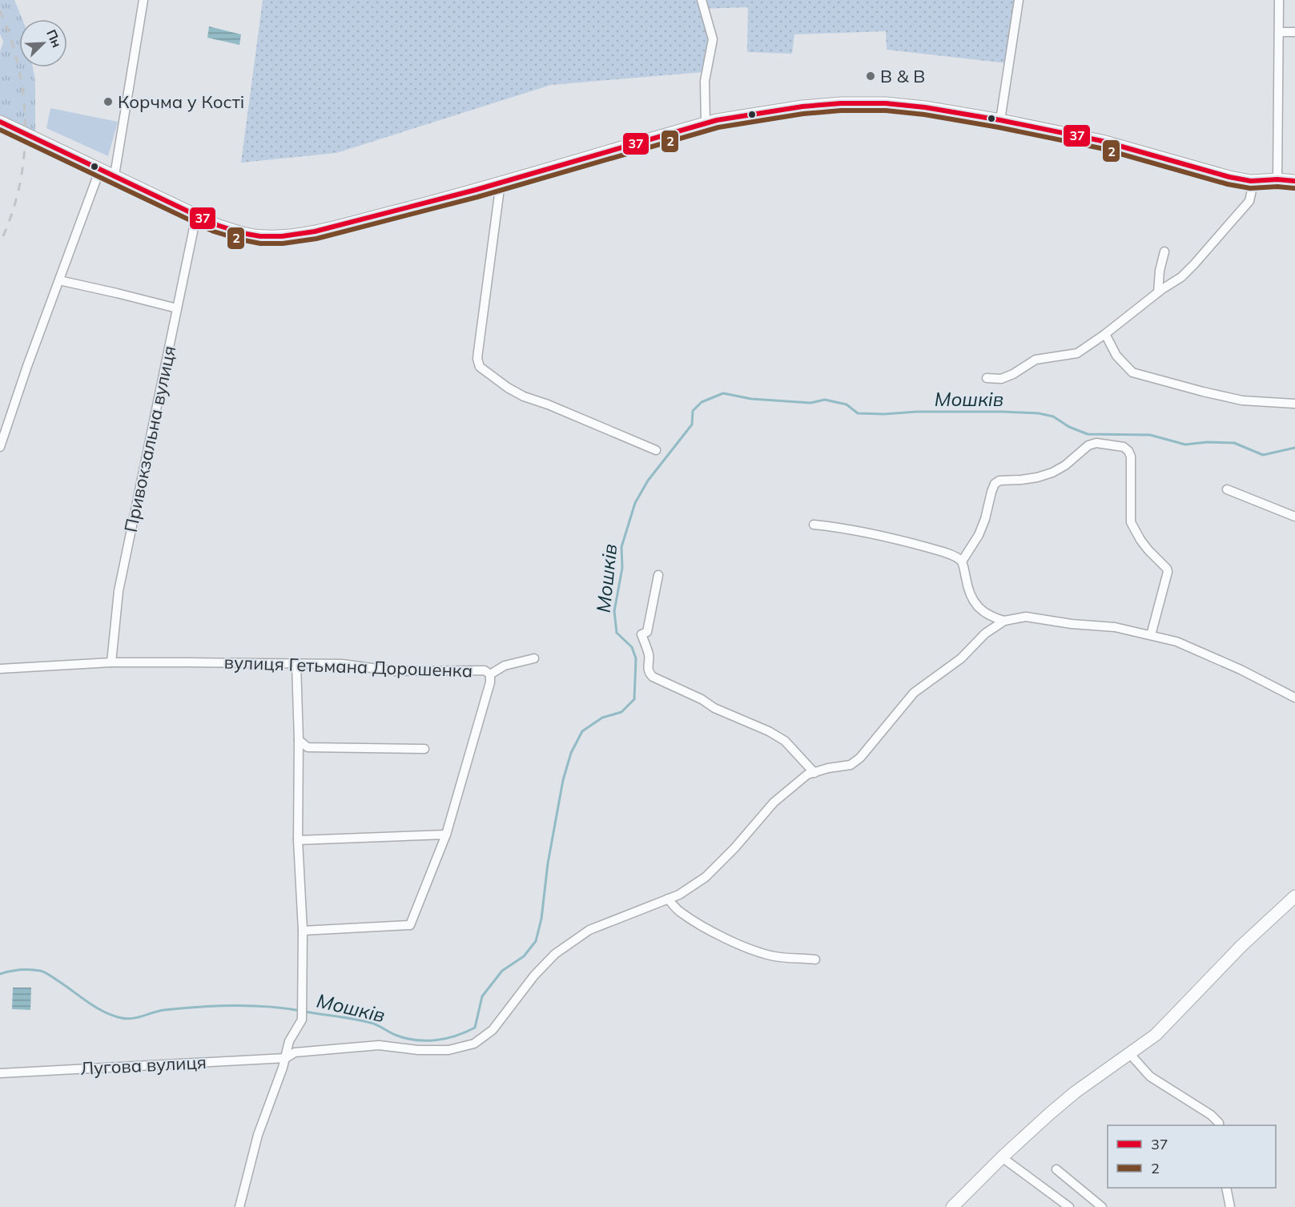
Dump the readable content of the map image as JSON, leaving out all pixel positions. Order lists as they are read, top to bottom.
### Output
{
  "streets": {
    "street": ["Привокзальна вулиця", "вулиця Гетьмана Дорошенка", "Лугова вулиця"]
  },
  "crossings": [
    ["Привокзальна вулиця", "вулиця Гетьмана Дорошенка"]
  ],
  "water": ["Мошків"],
  "places": ["B & B", "Корчма у Кості"],
  "lines": ["transit line 37", "transit line 2"],
  "legend": ["37", "2"],
  "north": "top right"
}
